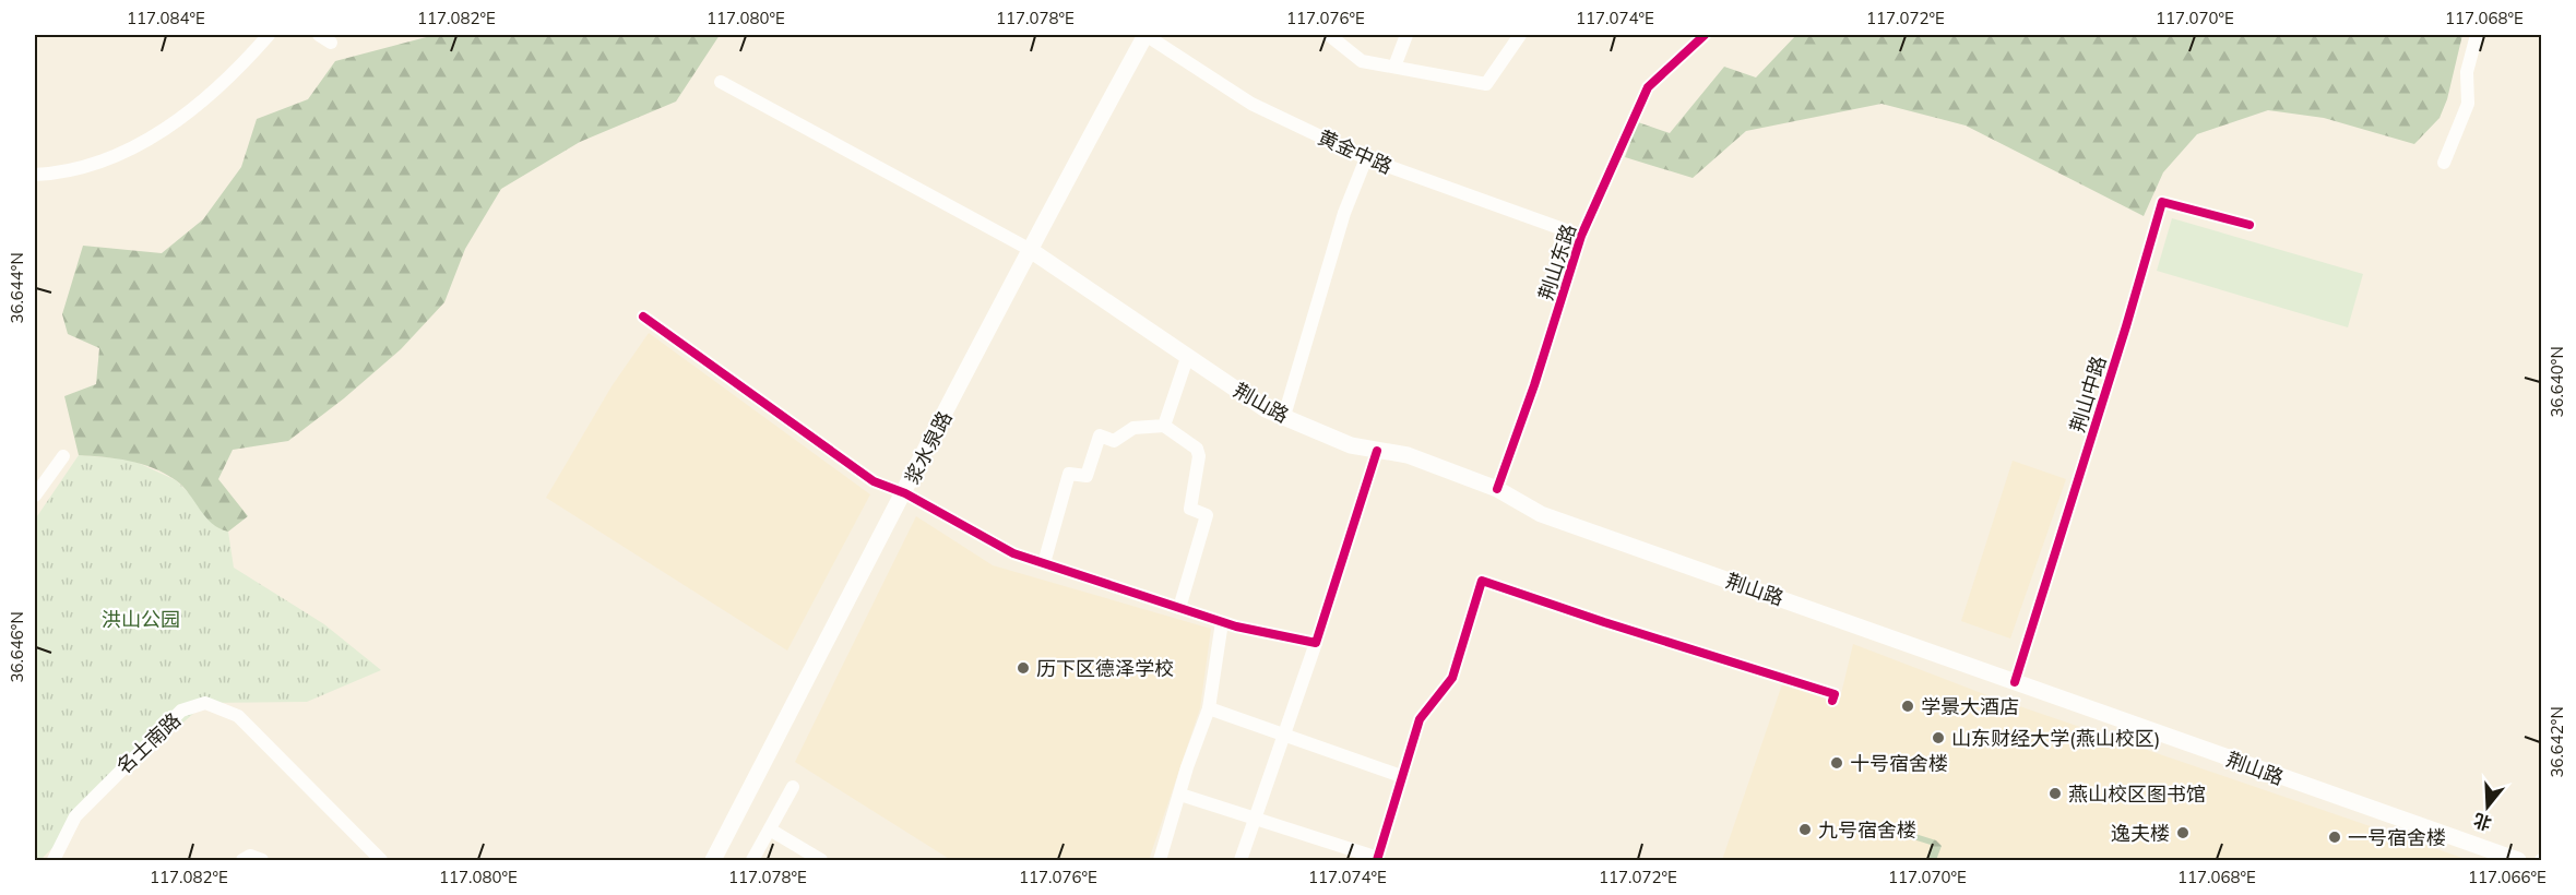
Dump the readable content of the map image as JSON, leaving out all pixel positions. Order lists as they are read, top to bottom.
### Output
{
  "streets": {
    "main road": ["荆山路", "浆水泉路"],
    "street": [
      "黄金中路",
      "荆山东路",
      "荆山中路",
      "名士南路"
    ]
  },
  "crossings": [
    ["黄金中路", "荆山东路"],
    ["黄金中路", "浆水泉路"],
    ["荆山东路", "荆山路"],
    ["荆山中路", "荆山路"],
    ["荆山路", "浆水泉路"]
  ],
  "parks": ["洪山公园"],
  "places": [
    "历下区德泽学校",
    "学景大酒店",
    "山东财经大学(燕山校区)",
    "十号宿舍楼",
    "燕山校区图书馆",
    "九号宿舍楼",
    "逸夫楼",
    "一号宿舍楼"
  ],
  "north": "bottom",
  "coordinates": [
    "117.084°E",
    "117.082°E",
    "117.080°E",
    "117.078°E",
    "117.076°E",
    "117.074°E",
    "117.072°E",
    "117.070°E",
    "117.068°E",
    "36.644°N",
    "36.640°N",
    "36.646°N",
    "36.642°N",
    "117.066°E"
  ]
}
